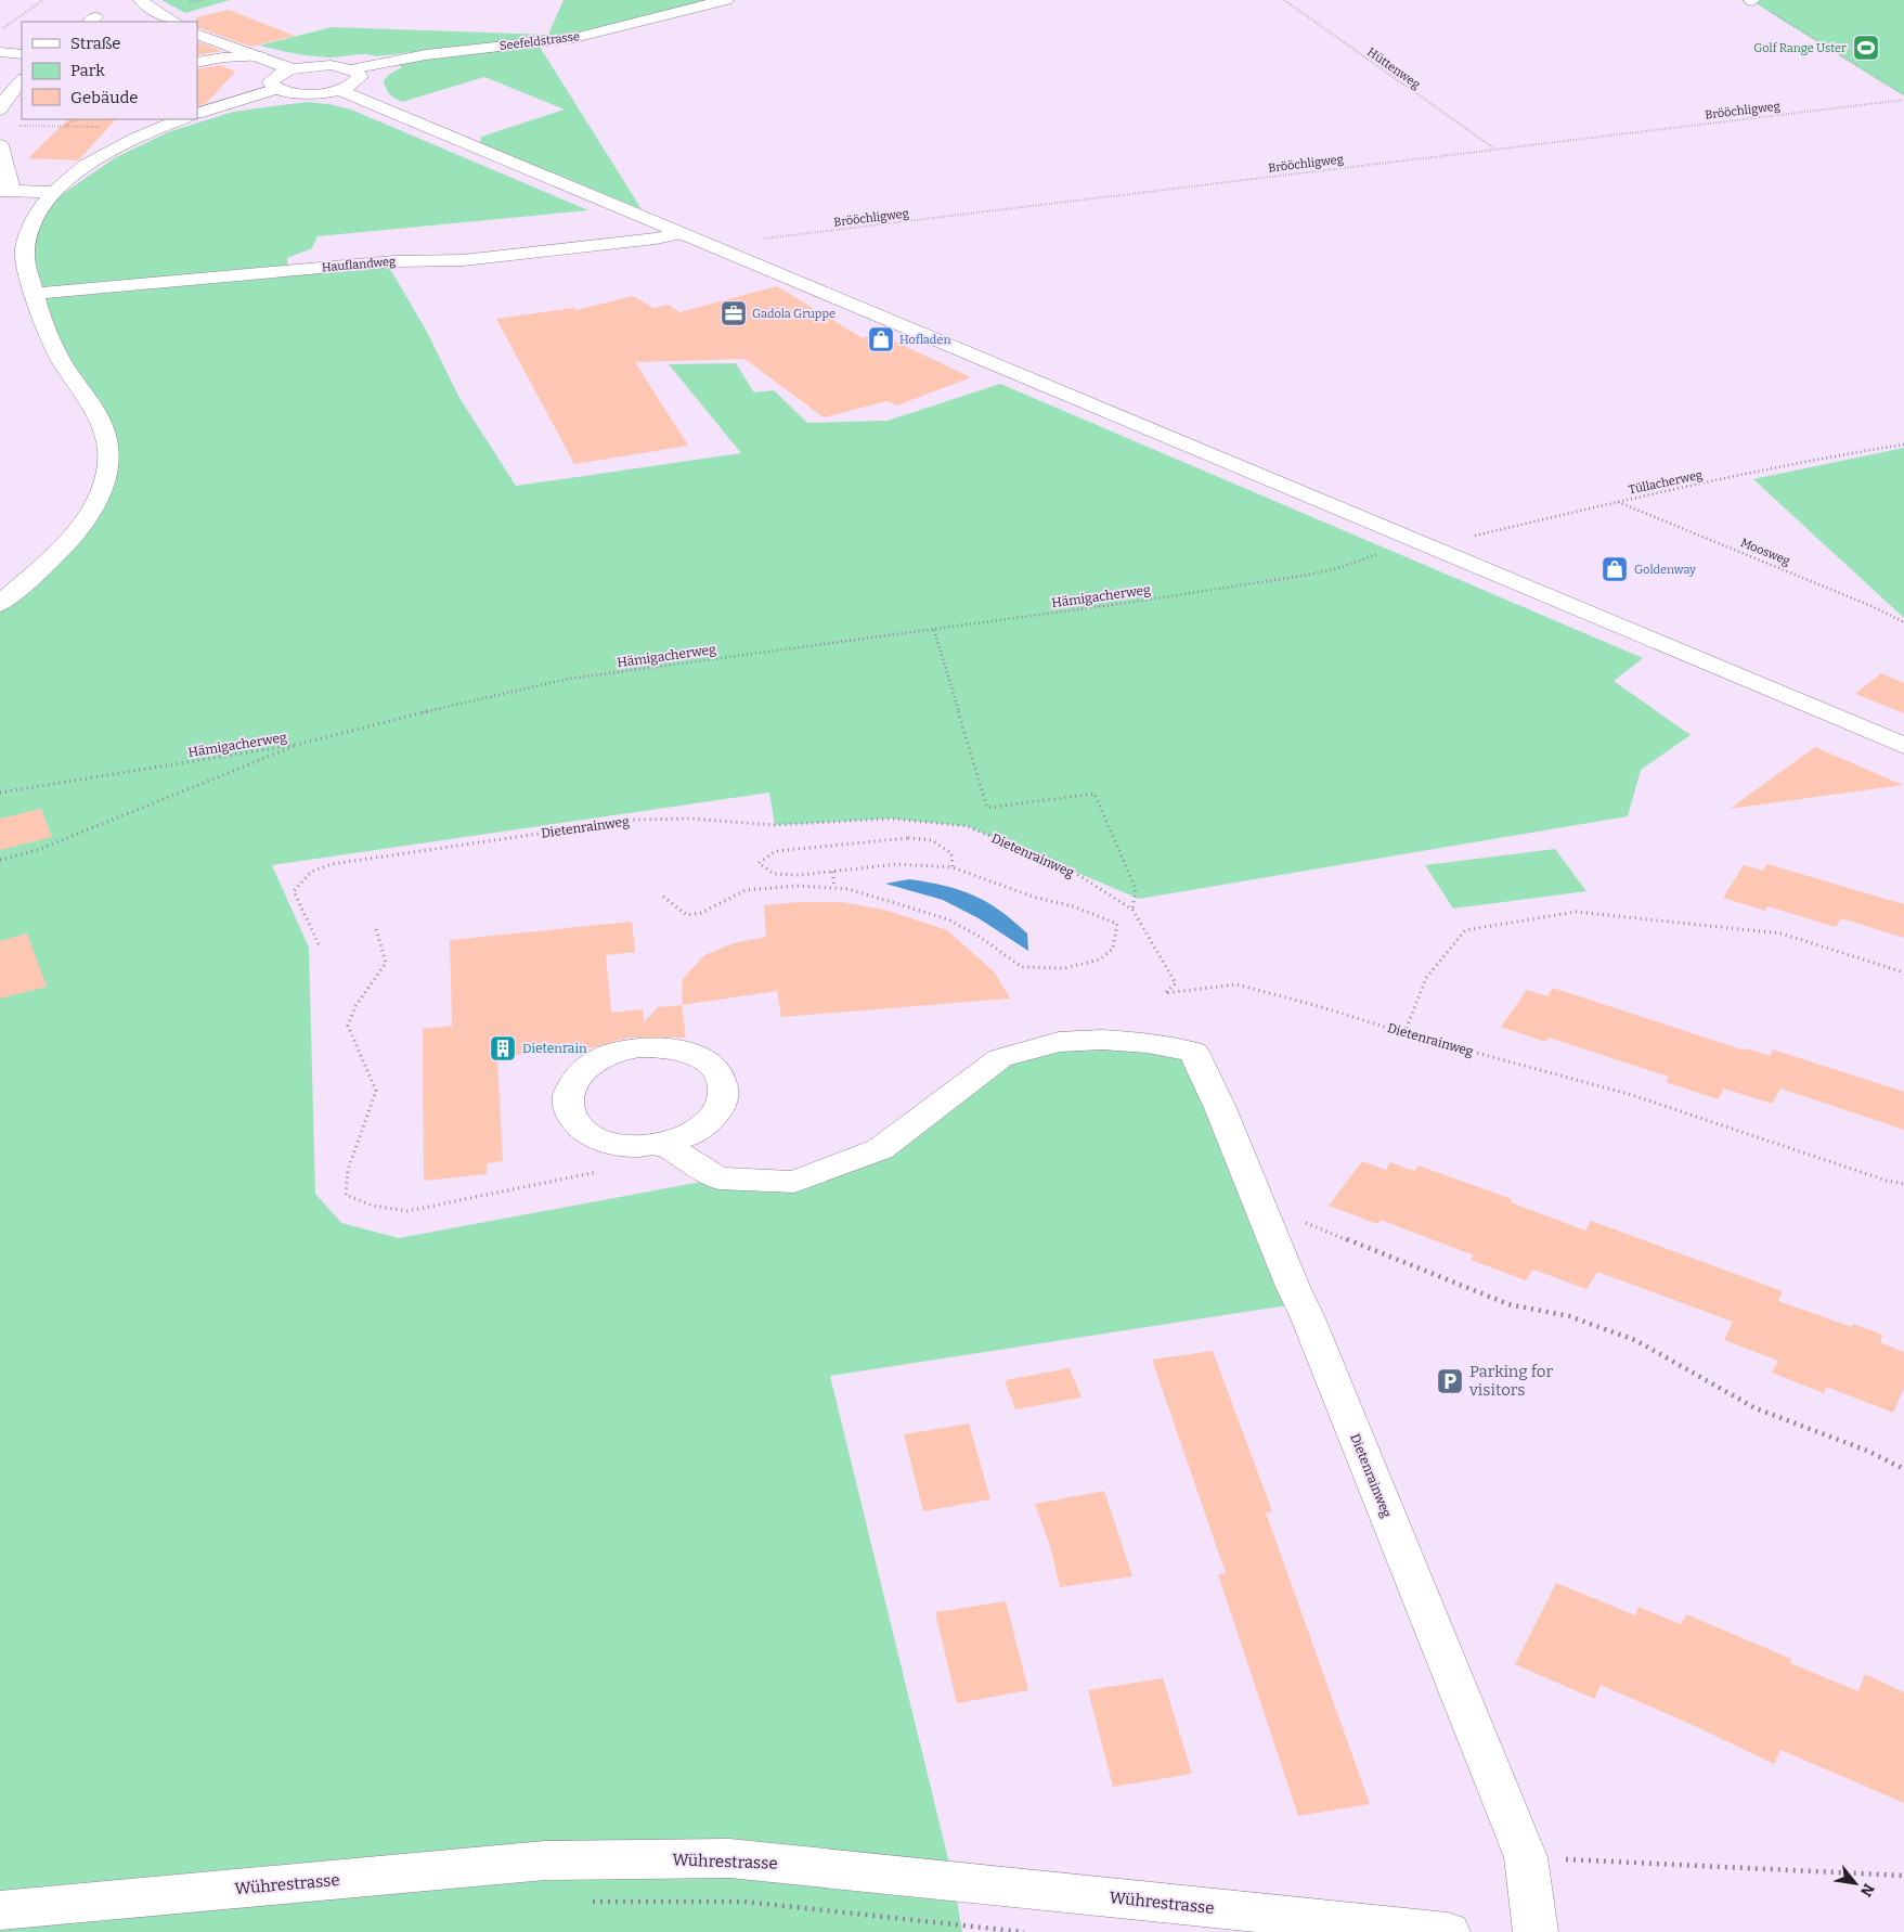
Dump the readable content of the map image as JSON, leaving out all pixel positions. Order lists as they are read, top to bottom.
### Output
{
  "streets": {
    "street": [
      "Seefeldstrasse",
      "Hauflandweg",
      "Dietenrainweg",
      "Wührestrasse"
    ],
    "path": [
      "Hüttenweg",
      "Brööchligweg",
      "Tüllacherweg",
      "Moosweg",
      "Hämigacherweg"
    ]
  },
  "crossings": [
    ["Hüttenweg", "Brööchligweg"],
    ["Tüllacherweg", "Moosweg"]
  ],
  "places": {
    "sports": ["Golf Range Uster"],
    "office": ["Gadola Gruppe"],
    "shop": ["Hofladen", "Goldenway"],
    "building": ["Dietenrain"],
    "parking": ["Parking for visitors"]
  },
  "legend": ["Straße", "Park", "Gebäude"],
  "north": "bottom right"
}
